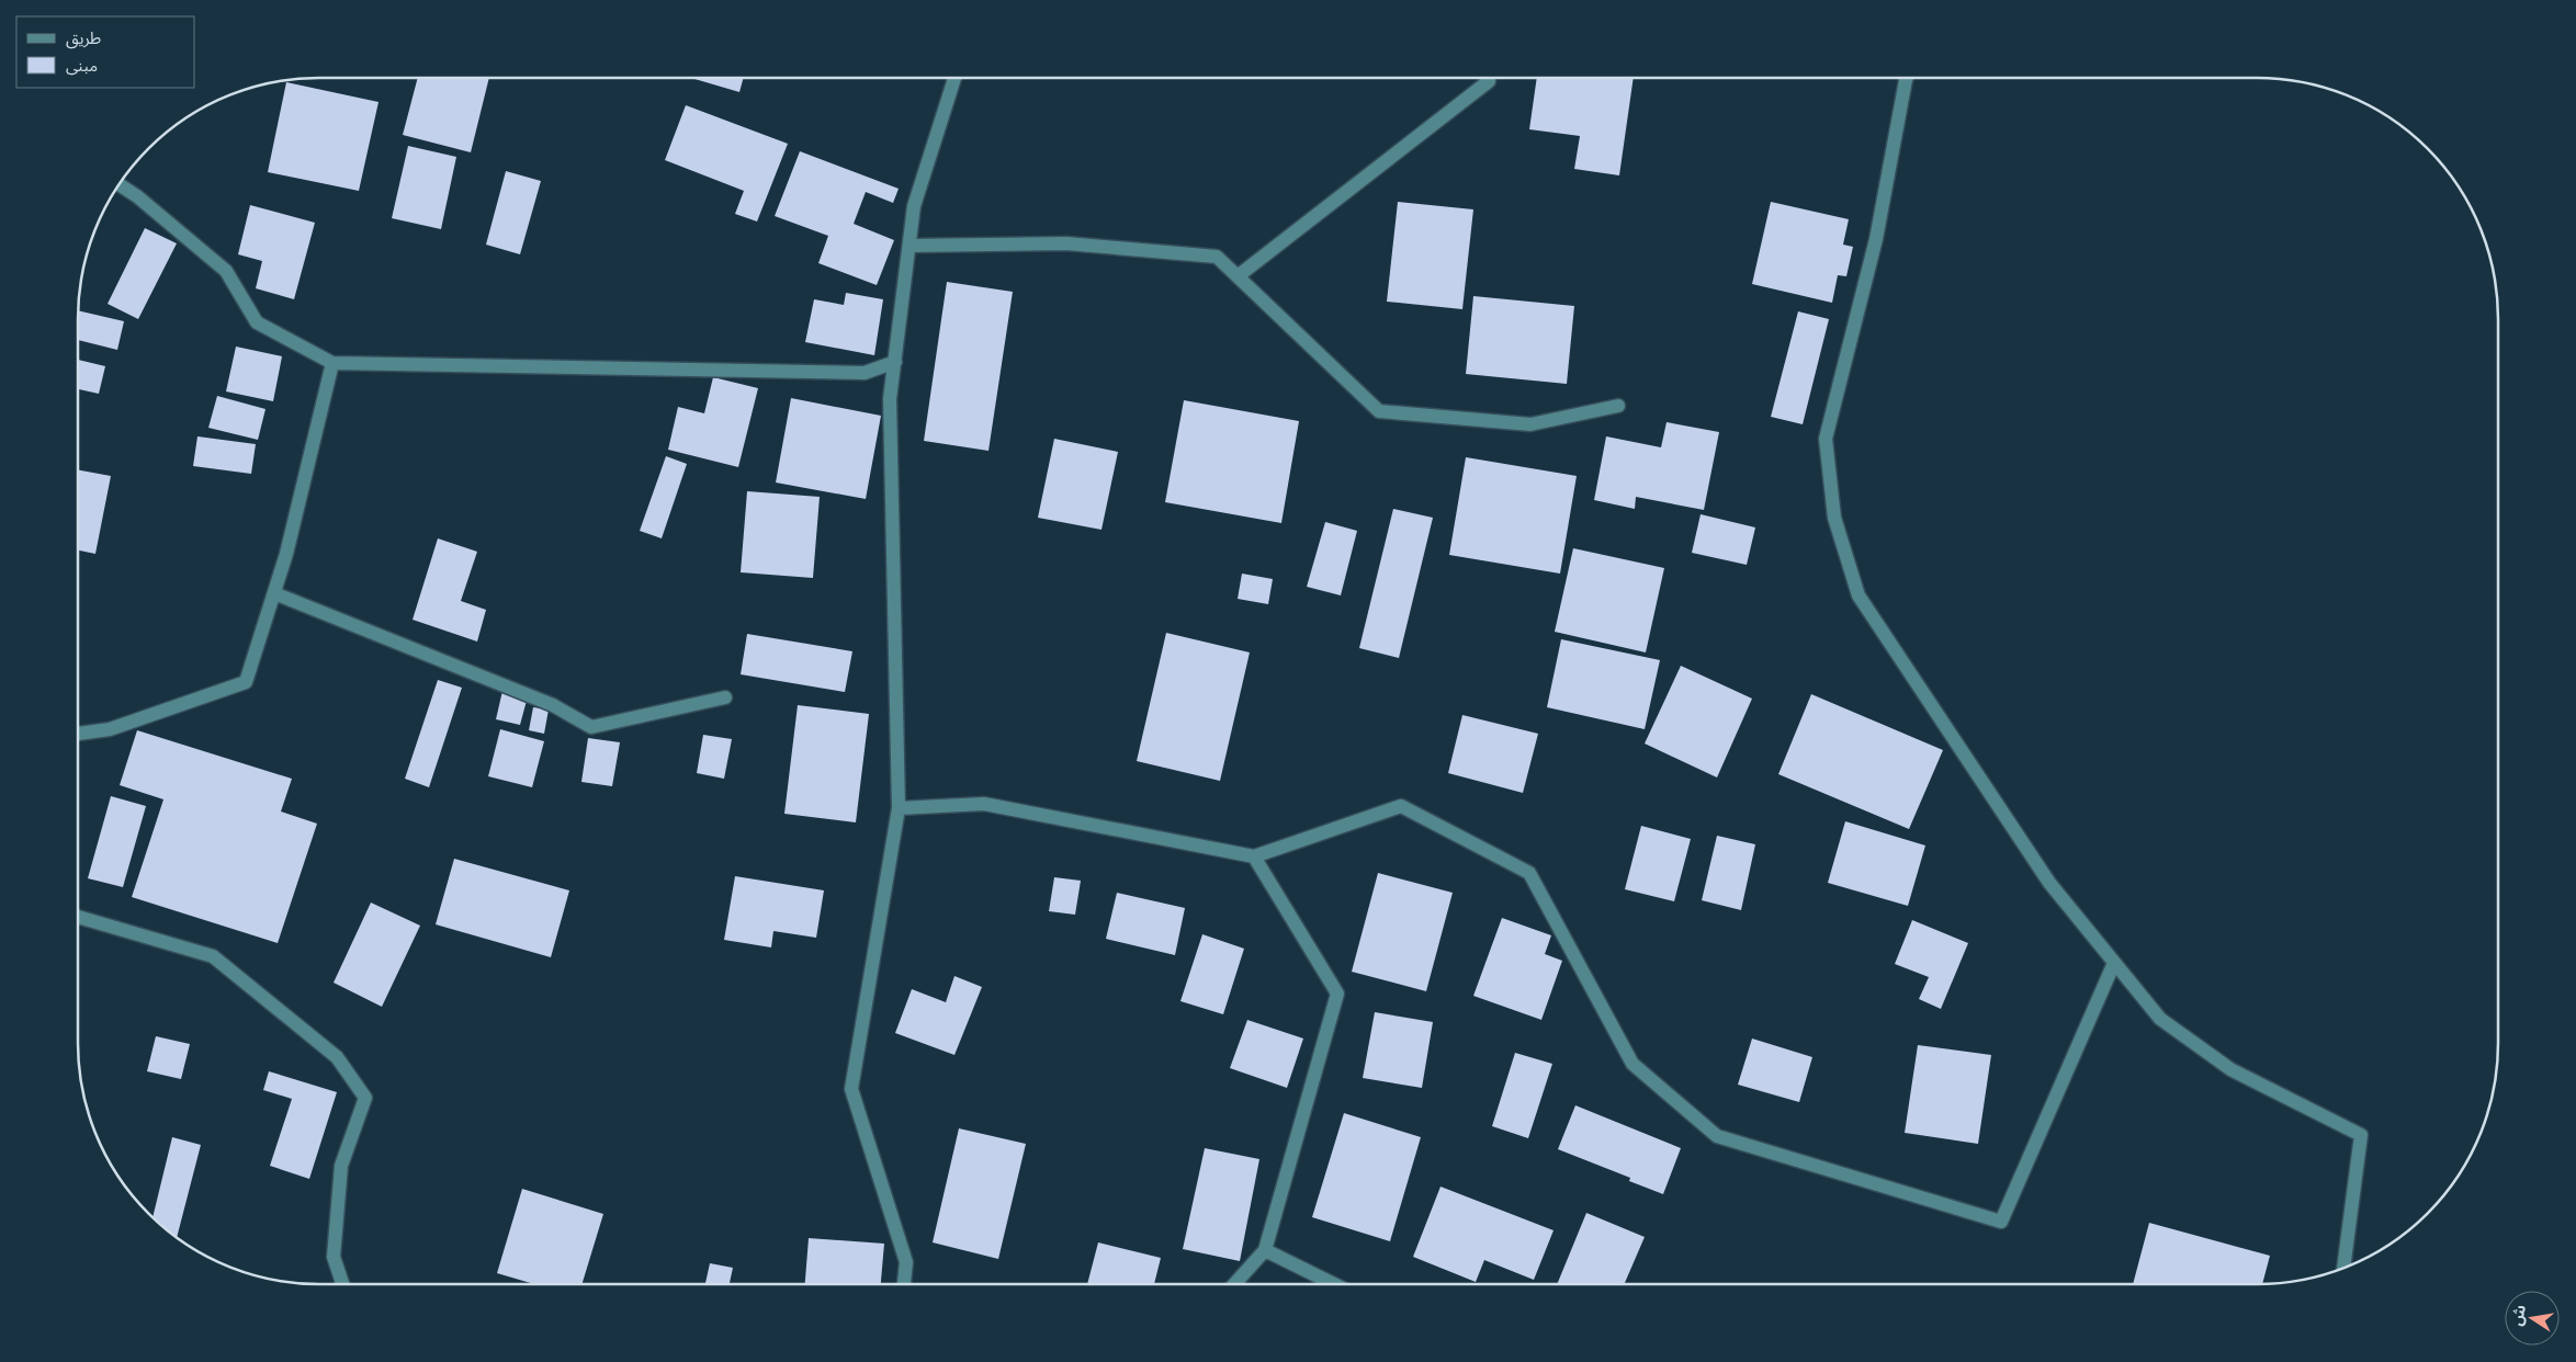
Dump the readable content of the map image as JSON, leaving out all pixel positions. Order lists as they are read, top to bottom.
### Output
{
  "legend": ["طريق", "مبنى"],
  "north": "left"
}
